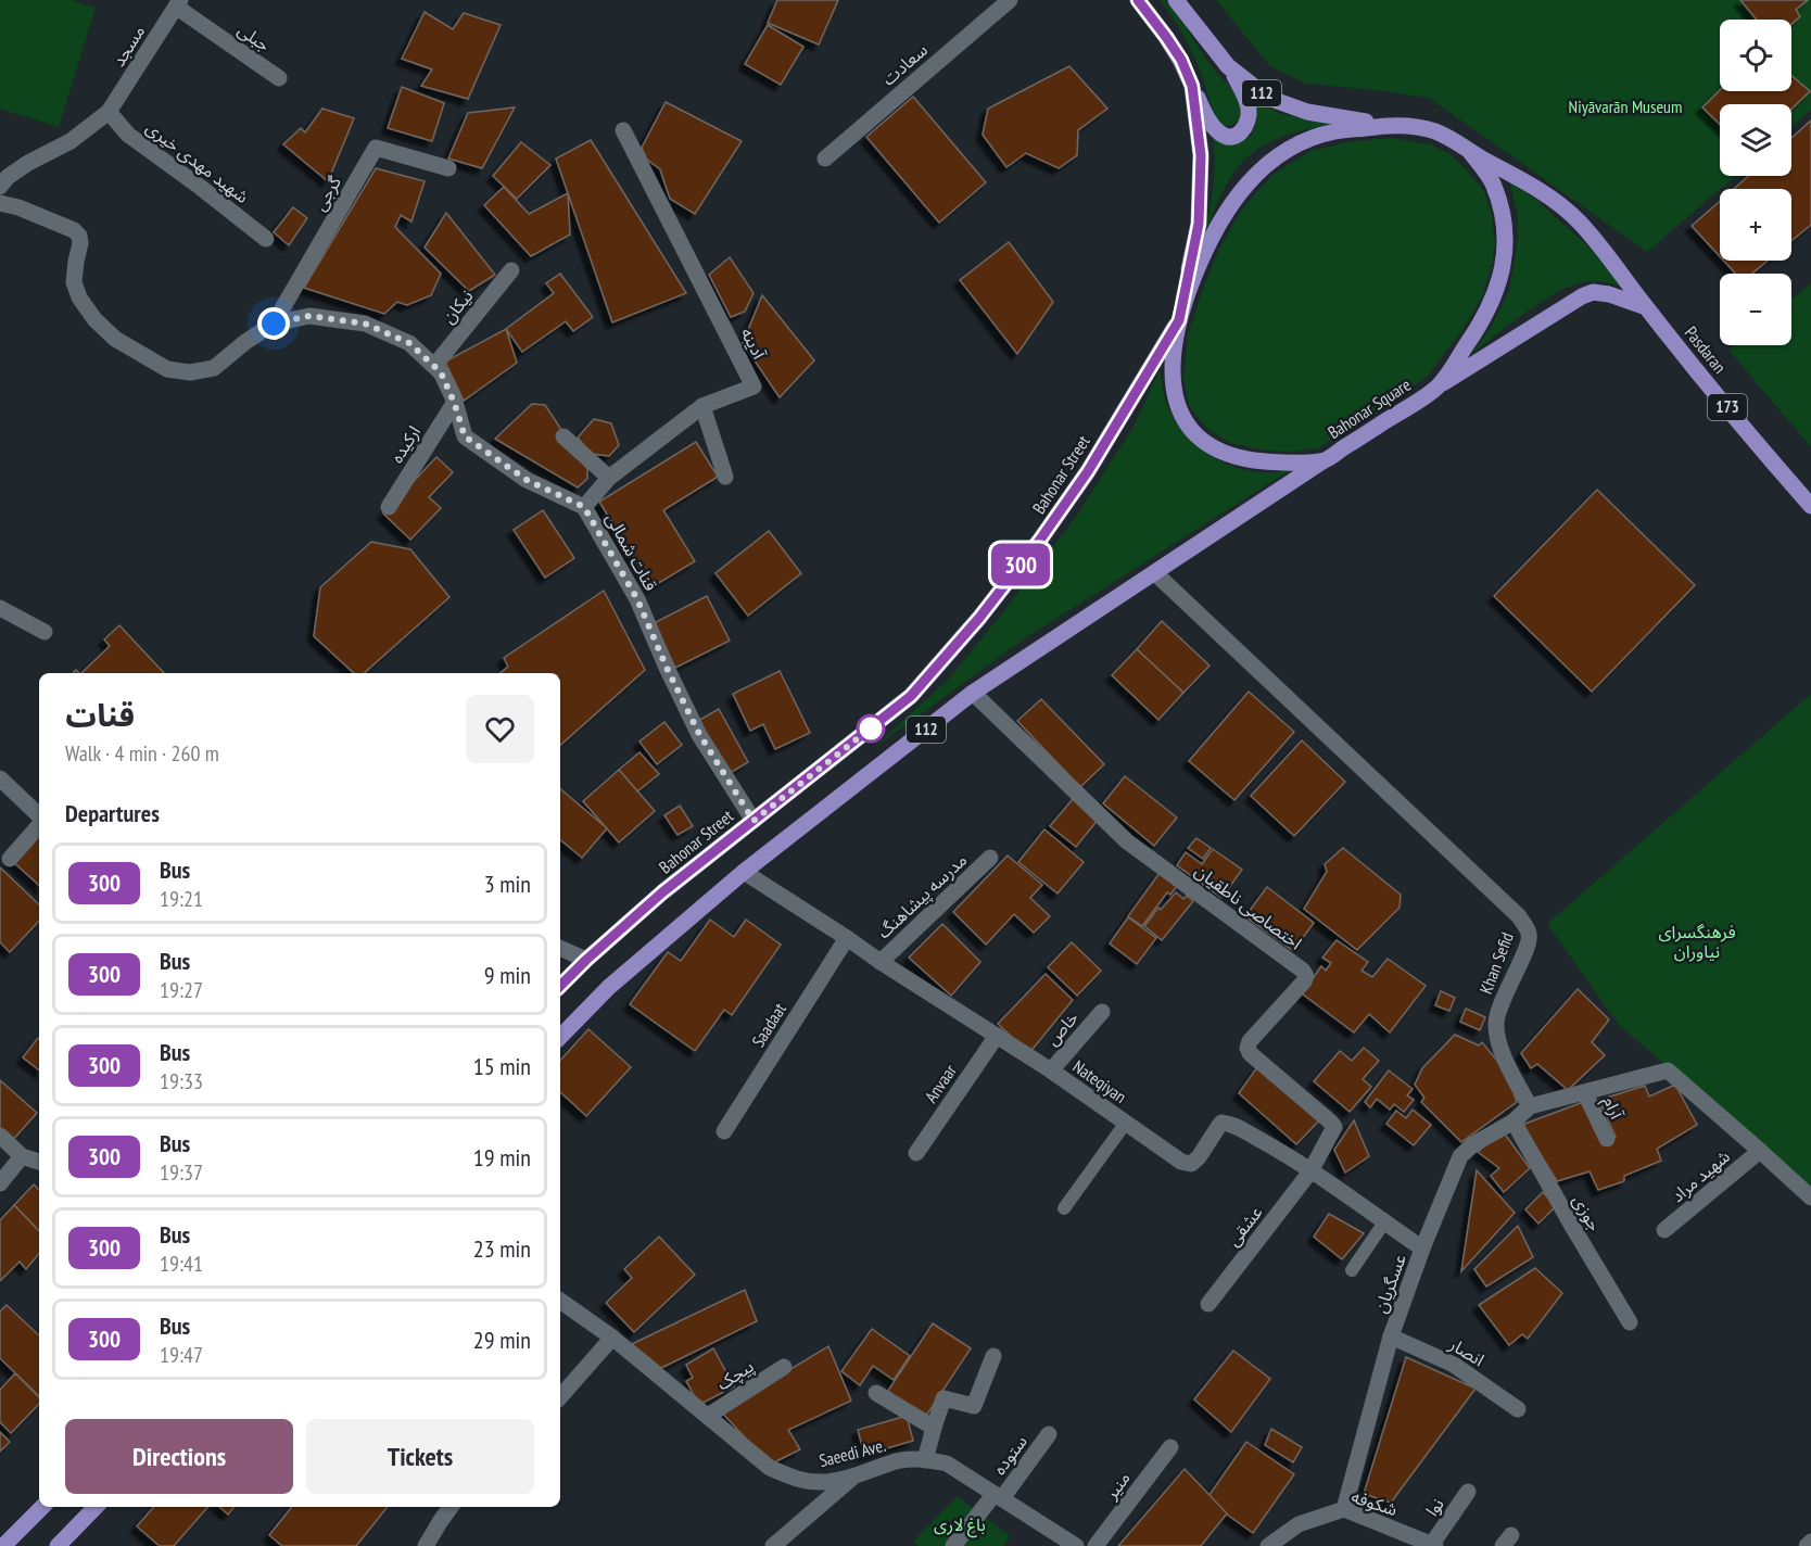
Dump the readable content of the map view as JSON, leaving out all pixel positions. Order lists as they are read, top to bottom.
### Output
{
  "streets": {
    "main road": [
      "112",
      "Pasdaran",
      "173",
      "Bahonar Square",
      "Bahonar Street"
    ],
    "street": [
      "جبلی",
      "مسجد",
      "سعادت",
      "شهید مهدی خیری",
      "گرجی",
      "نیکان",
      "آدینه",
      "ارکیده",
      "قنات شمالى",
      "مدرسه پیشاهنگ",
      "اختصاصی ناطقیان",
      "Khan Sefid",
      "Saadaat",
      "خاص",
      "Nateqiyan",
      "Anvaar",
      "آرام",
      "شهید مراد",
      "جوزی",
      "عشقی",
      "عسگریان",
      "انصار",
      "پیچک",
      "Saeedi Ave.",
      "ستوده",
      "منیر",
      "شکوفه",
      "نوا"
    ]
  },
  "crossings": [
    ["جبلی", "مسجد"],
    ["مسجد", "شهید مهدی خیری"],
    ["112", "Bahonar Square"],
    ["112", "اختصاصی ناطقیان"],
    ["112", "Khan Sefid"],
    ["112", "Nateqiyan"],
    ["گرجی", "قنات شمالى"],
    ["نیکان", "قنات شمالى"],
    ["آدینه", "قنات شمالى"],
    ["Pasdaran", "Bahonar Square"],
    ["Bahonar Square", "Bahonar Street"],
    ["ارکیده", "قنات شمالى"],
    ["Bahonar Street", "قنات شمالى"],
    ["مدرسه پیشاهنگ", "Nateqiyan"],
    ["اختصاصی ناطقیان", "Nateqiyan"],
    ["اختصاصی ناطقیان", "عشقی"],
    ["Khan Sefid", "عسگریان"],
    ["Saadaat", "Nateqiyan"],
    ["خاص", "Nateqiyan"],
    ["Nateqiyan", "Anvaar"],
    ["Nateqiyan", "عشقی"],
    ["Nateqiyan", "عسگریان"],
    ["جوزی", "عسگریان"],
    ["عسگریان", "انصار"],
    ["عسگریان", "شکوفه"],
    ["پیچک", "Saeedi Ave."],
    ["Saeedi Ave.", "ستوده"],
    ["شکوفه", "نوا"]
  ],
  "parks": ["Niyāvarān Museum", "فرهنگسرای نیاوران", "باغ لاری"],
  "lines": ["bus line 300"],
  "page": {
    "on_map": "300",
    "map_buttons": ["+", "−"],
    "heading": [
      ["قنات", "Walk · 4 min · 260 m"],
      "Departures"
    ],
    "list": [
      {
        "mark": "300",
        "name": "Bus",
        "note": "19:21",
        "value": "3 min"
      },
      {
        "mark": "300",
        "name": "Bus",
        "note": "19:27",
        "value": "9 min"
      },
      {
        "mark": "300",
        "name": "Bus",
        "note": "19:33",
        "value": "15 min"
      },
      {
        "mark": "300",
        "name": "Bus",
        "note": "19:37",
        "value": "19 min"
      },
      {
        "mark": "300",
        "name": "Bus",
        "note": "19:41",
        "value": "23 min"
      },
      {
        "mark": "300",
        "name": "Bus",
        "note": "19:47",
        "value": "29 min"
      }
    ],
    "buttons": ["Directions", "Tickets"]
  }
}
